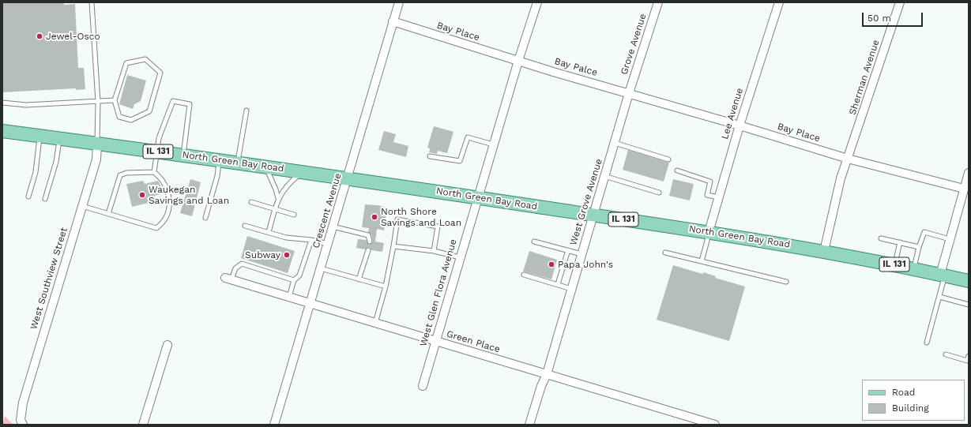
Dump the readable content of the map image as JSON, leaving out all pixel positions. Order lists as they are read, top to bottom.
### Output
{
  "streets": {
    "main road": ["IL 131", "North Green Bay Road"],
    "street": [
      "Bay Place",
      "Grove Avenue",
      "Bay Palce",
      "Sherman Avenue",
      "Lee Avenue",
      "West Grove Avenue",
      "Crescent Avenue",
      "West Southview Street",
      "West Glen Flora Avenue",
      "Green Place"
    ]
  },
  "crossings": [
    ["Bay Place", "Grove Avenue"],
    ["Bay Place", "Bay Palce"],
    ["Bay Place", "Sherman Avenue"],
    ["Bay Place", "Lee Avenue"],
    ["Bay Place", "West Grove Avenue"],
    ["Bay Place", "Crescent Avenue"],
    ["Bay Place", "West Glen Flora Avenue"],
    ["Grove Avenue", "Bay Palce"],
    ["Grove Avenue", "West Grove Avenue"],
    ["Bay Palce", "West Grove Avenue"],
    ["Bay Palce", "West Glen Flora Avenue"],
    ["Sherman Avenue", "North Green Bay Road"],
    ["Lee Avenue", "North Green Bay Road"],
    ["North Green Bay Road", "West Grove Avenue"],
    ["North Green Bay Road", "Crescent Avenue"],
    ["North Green Bay Road", "West Southview Street"],
    ["North Green Bay Road", "West Glen Flora Avenue"],
    ["West Grove Avenue", "Green Place"],
    ["Crescent Avenue", "Green Place"],
    ["West Glen Flora Avenue", "Green Place"]
  ],
  "places": [
    "Jewel-Osco",
    "Waukegan Savings and Loan",
    "North Shore Savings and Loan",
    "Subway",
    "Papa John's"
  ],
  "legend": ["Road", "Building"],
  "scale_bar": "50 m"
}
